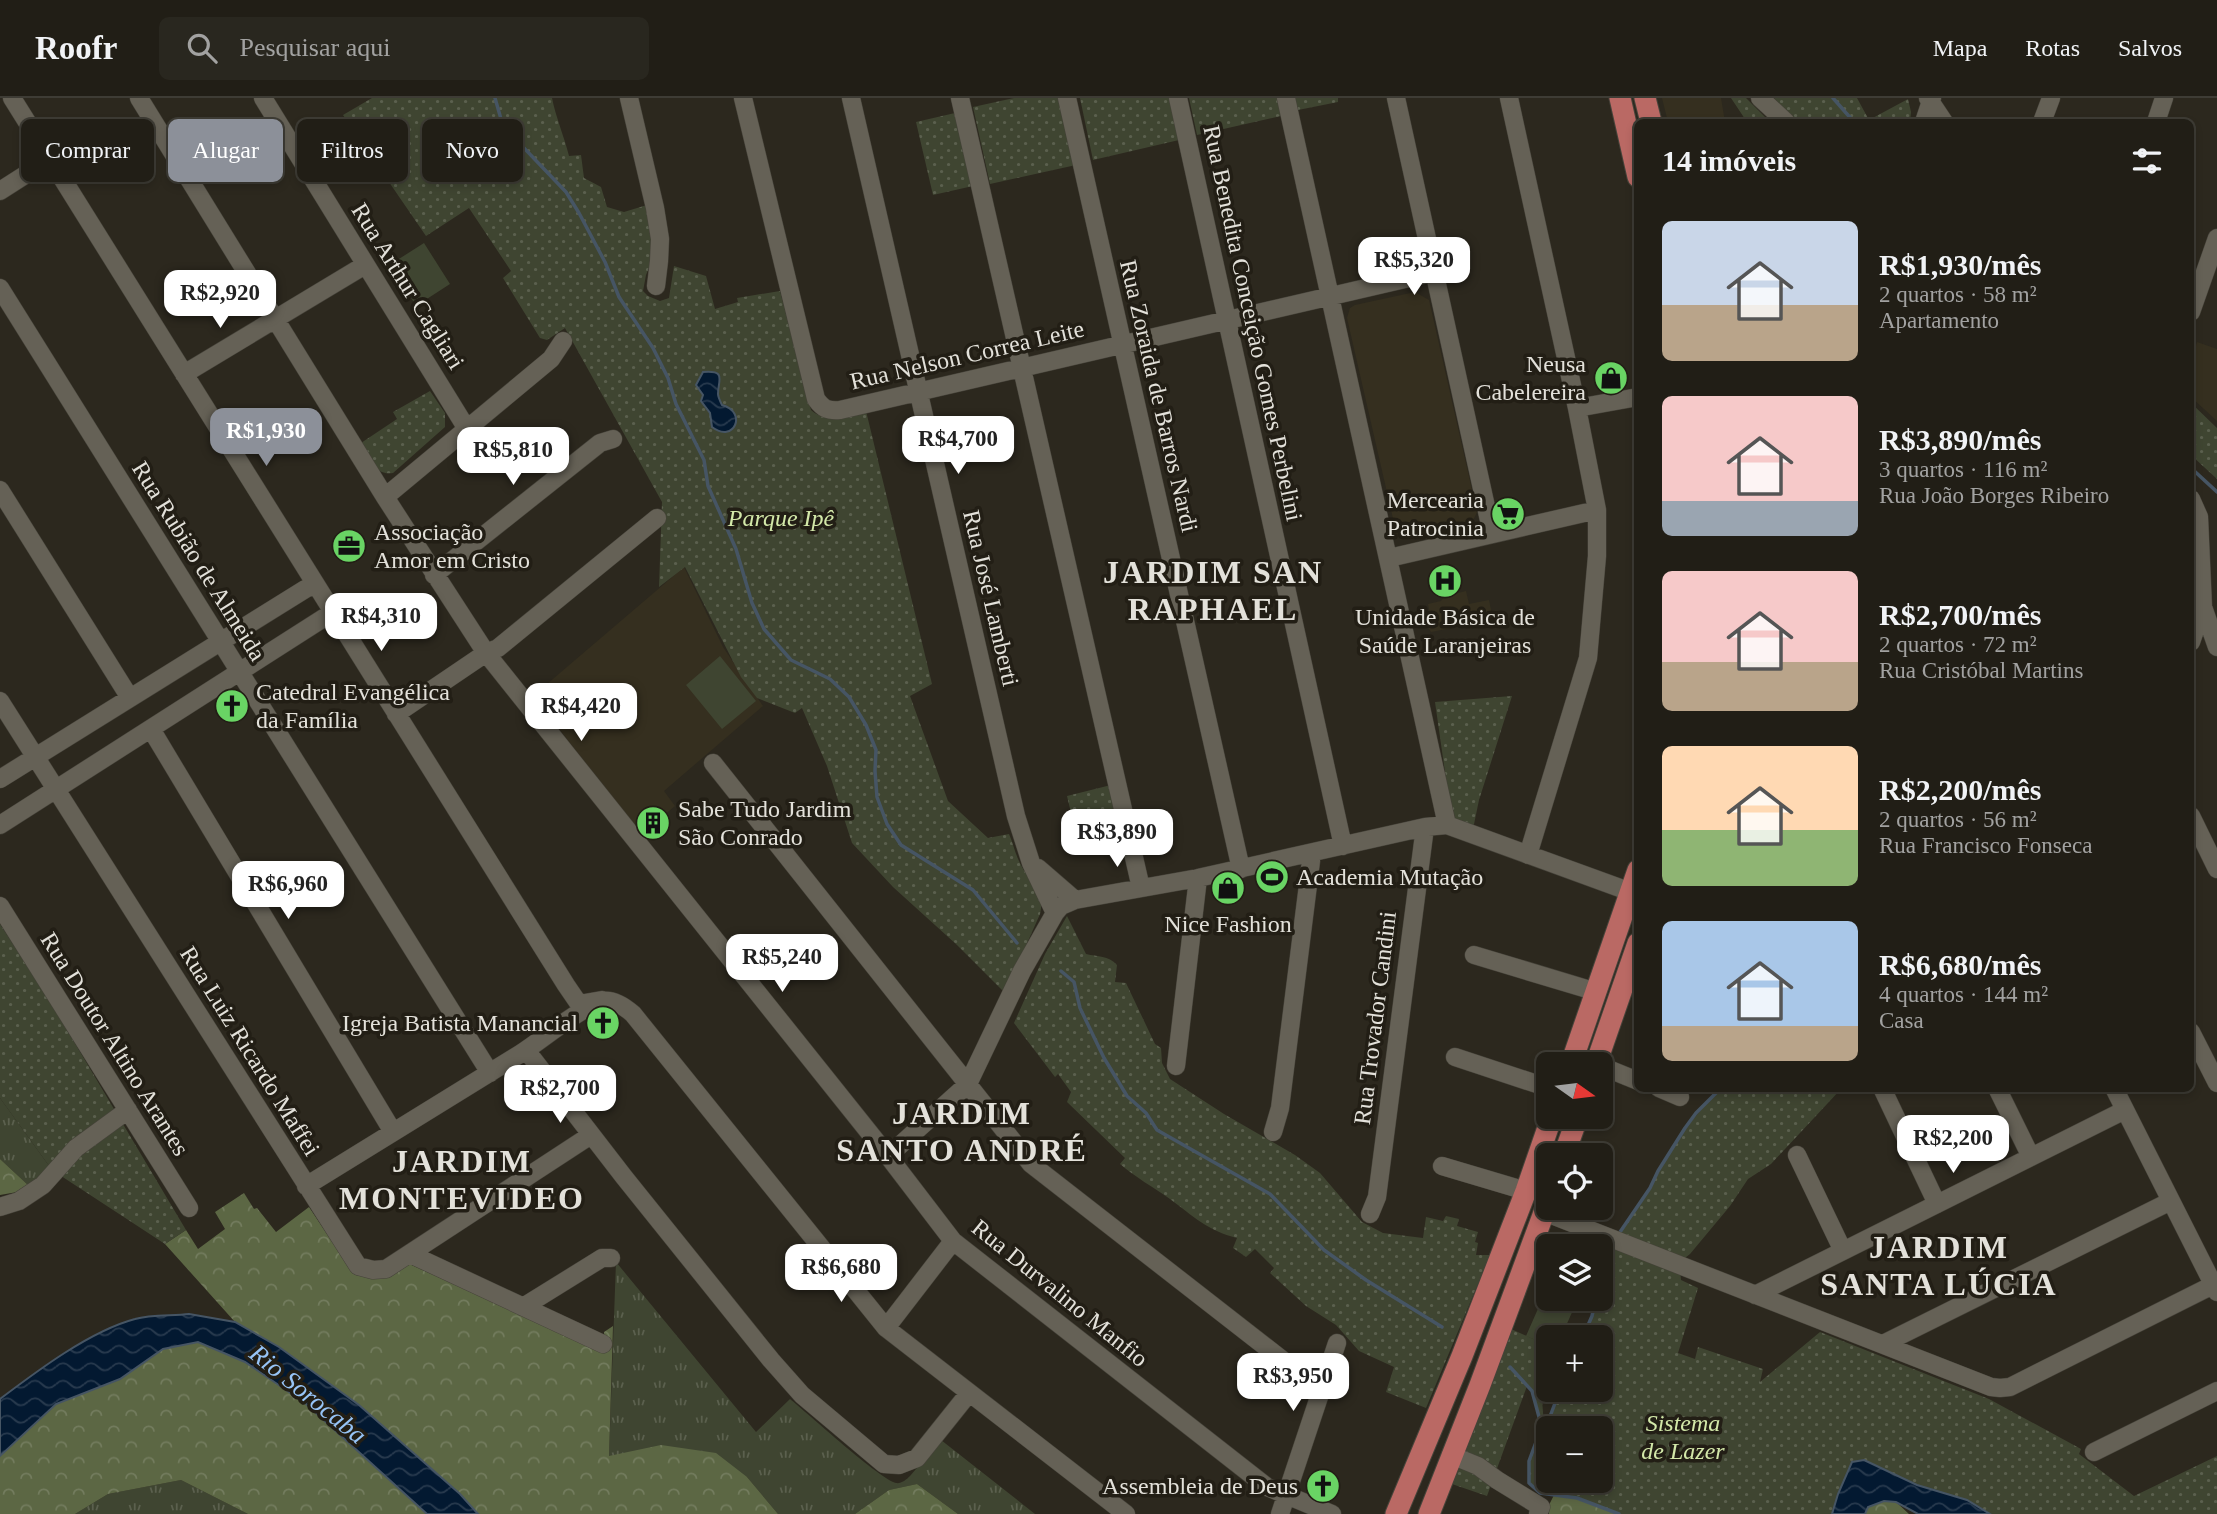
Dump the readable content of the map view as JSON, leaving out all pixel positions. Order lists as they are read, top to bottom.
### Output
{
  "streets": {
    "street": [
      "Rua Arthur Cagliari",
      "Rua Benedita Conceição Gomes Perbelini",
      "Rua Nelson Correa Leite",
      "Rua Zoraida de Barros Nardi",
      "Rua Rubião de Almeida",
      "Rua José Lamberti",
      "Rua Trovador Candini",
      "Rua Doutor Altino Arantes",
      "Rua Luiz Ricardo Maffei",
      "Rua Durvalino Manfio"
    ]
  },
  "crossings": [
    ["Rua Benedita Conceição Gomes Perbelini", "Rua Nelson Correa Leite"],
    ["Rua Nelson Correa Leite", "Rua Zoraida de Barros Nardi"],
    ["Rua Nelson Correa Leite", "Rua José Lamberti"]
  ],
  "districts": [
    "JARDIM SAN RAPHAEL",
    "JARDIM SANTO ANDRÉ",
    "JARDIM MONTEVIDEO",
    "JARDIM SANTA LÚCIA"
  ],
  "water": ["Rio Sorocaba"],
  "parks": ["Parque Ipê", "Sistema de Lazer"],
  "places": {
    "shop": ["Neusa Cabelereira", "Nice Fashion"],
    "supermarket": ["Mercearia Patrocinia"],
    "office": ["Associação Amor em Cristo"],
    "hospital": ["Unidade Básica de Saúde Laranjeiras"],
    "church": ["Catedral Evangélica da Família", "Igreja Batista Manancial", "Assembleia de Deus"],
    "building": ["Sabe Tudo Jardim São Conrado"],
    "sports": ["Academia Mutação"]
  },
  "north": "right",
  "page": {
    "header": "Roofr",
    "search": "Pesquisar aqui",
    "nav": ["Mapa", "Rotas", "Salvos"],
    "chip": [
      "Comprar",
      "Alugar",
      "Filtros",
      "Novo"
    ],
    "heading": "14 imóveis",
    "list": [
      {
        "name": "R$1,930/mês",
        "note": "2 quartos · 58 m² · Apartamento"
      },
      {
        "name": "R$3,890/mês",
        "note": "3 quartos · 116 m² · Rua João Borges Ribeiro"
      },
      {
        "name": "R$2,700/mês",
        "note": "2 quartos · 72 m² · Rua Cristóbal Martins"
      },
      {
        "name": "R$2,200/mês",
        "note": "2 quartos · 56 m² · Rua Francisco Fonseca"
      },
      {
        "name": "R$6,680/mês",
        "note": "4 quartos · 144 m² · Casa"
      }
    ],
    "price": [
      "R$5,320",
      "R$2,920",
      "R$1,930",
      "R$4,700",
      "R$5,810",
      "R$4,310",
      "R$4,420",
      "R$3,890",
      "R$6,960",
      "R$5,240",
      "R$2,700",
      "R$2,200",
      "R$6,680",
      "R$3,950"
    ],
    "map_buttons": ["+", "−"]
  }
}
